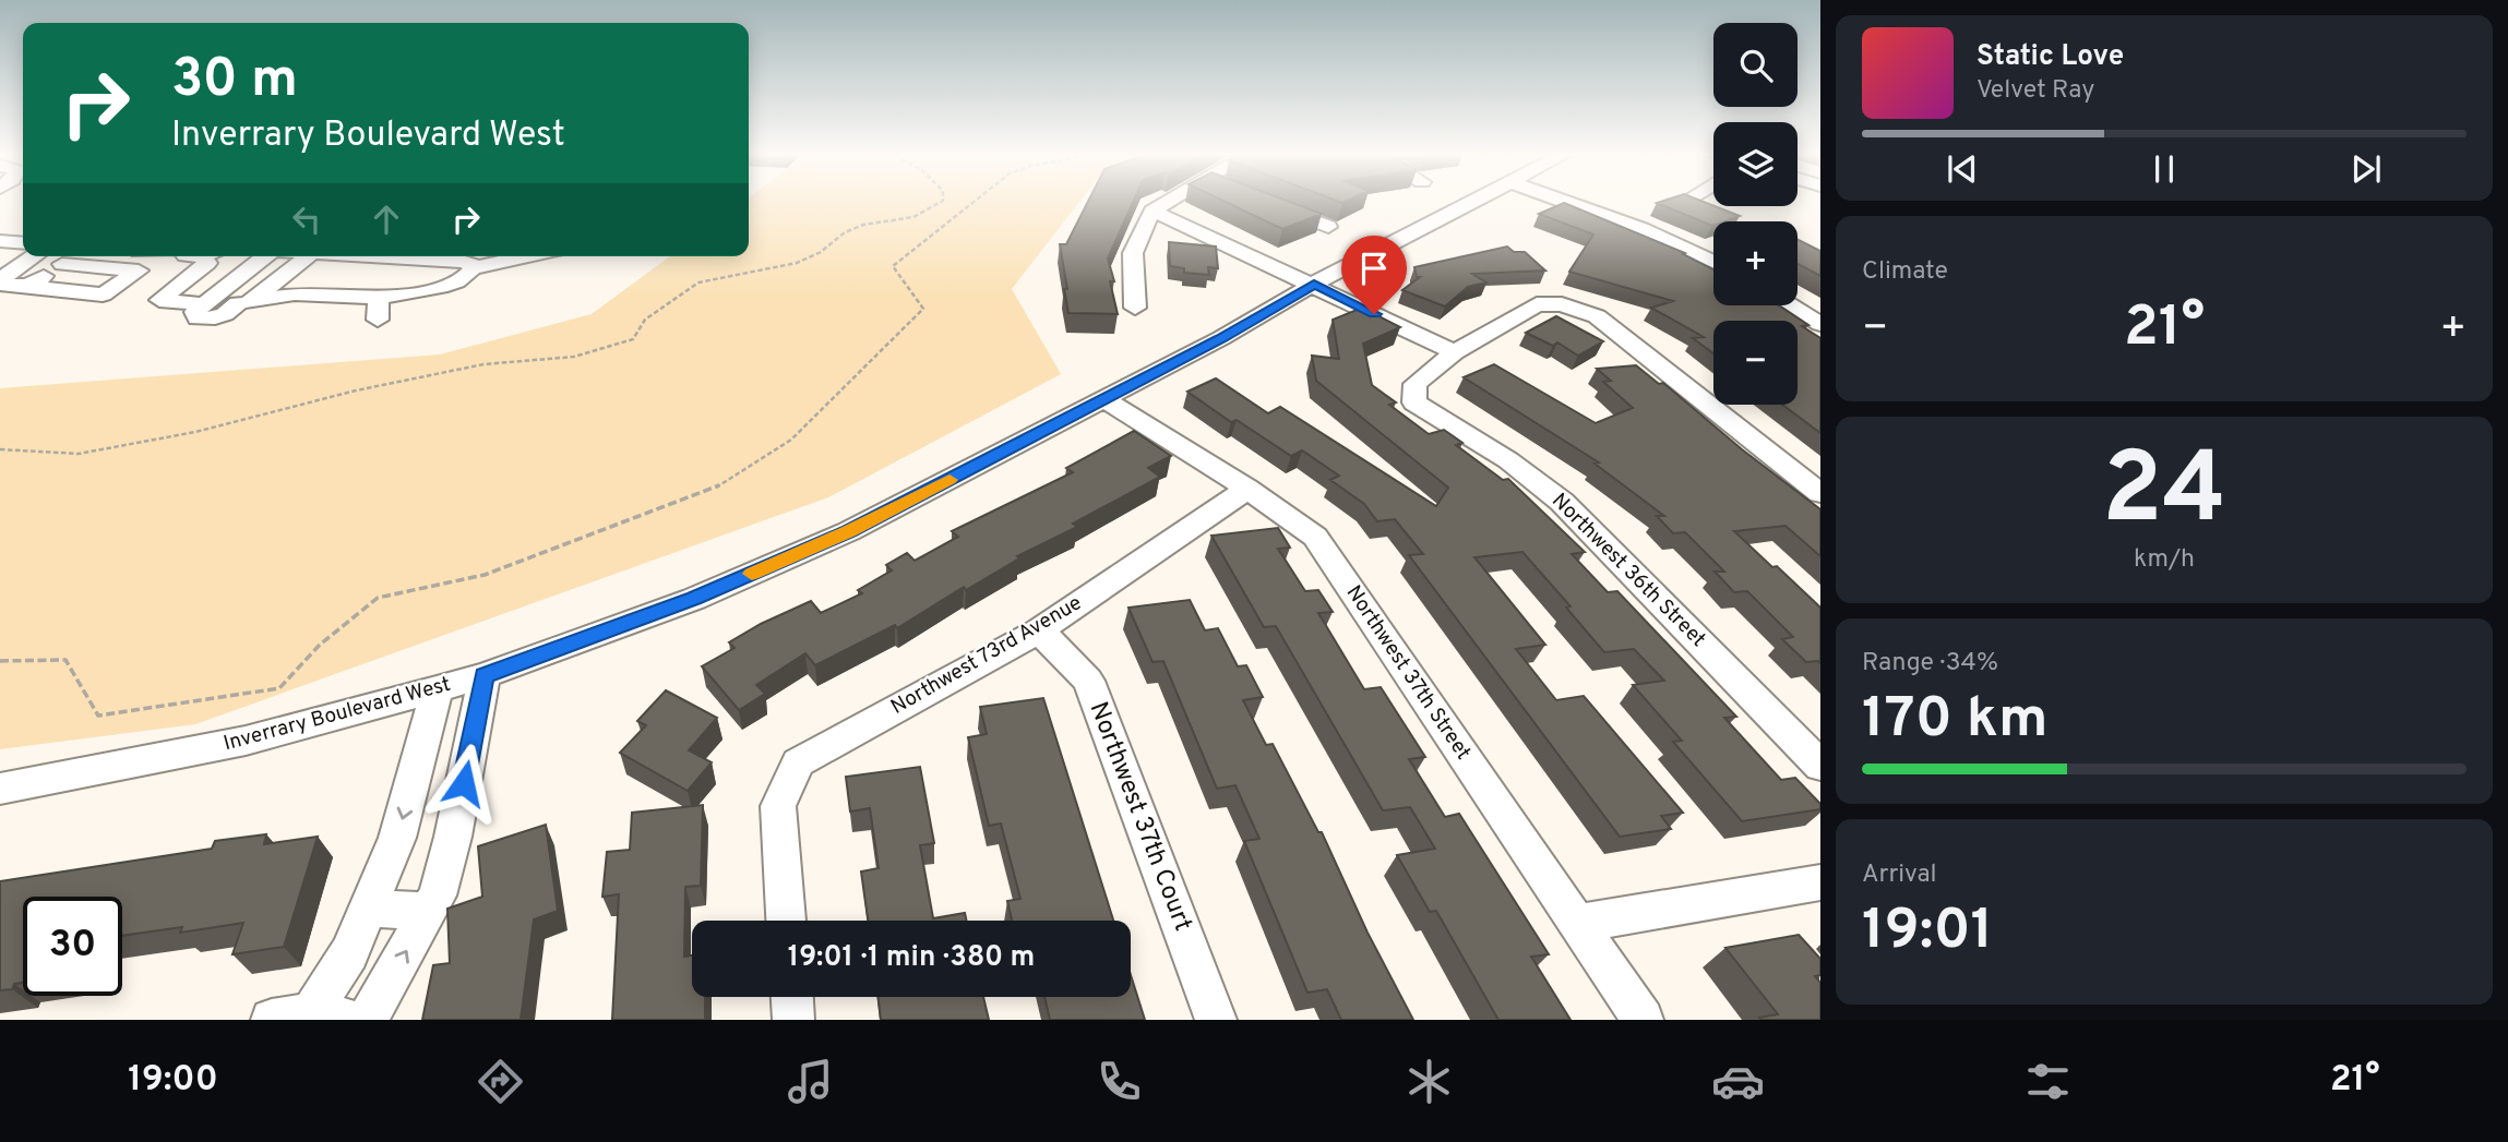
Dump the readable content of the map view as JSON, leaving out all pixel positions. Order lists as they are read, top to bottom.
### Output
{
  "streets": {
    "street": [
      "Northwest 36th Street",
      "Northwest 73rd Avenue",
      "Northwest 37th Street",
      "Inverrary Boulevard West",
      "Northwest 37th Court"
    ]
  },
  "crossings": [
    ["Northwest 73rd Avenue", "Northwest 37th Street"],
    ["Northwest 73rd Avenue", "Northwest 37th Court"],
    ["Northwest 37th Street", "Inverrary Boulevard West"]
  ],
  "page": {
    "map_buttons": ["+", "−"],
    "turn": ["30 m", "Inverrary Boulevard West"],
    "song": ["Static Love", "Velvet Ray"],
    "tile": [
      "Climate",
      ["24", "km/h"],
      ["Range · 34%", "170 km"],
      ["Arrival", "19:01"]
    ],
    "heat": ["−", "21°", "+"],
    "limit": "30",
    "trip": "19:01 · 1 min · 380 m",
    "tabs": ["19:00", "21°"]
  }
}
